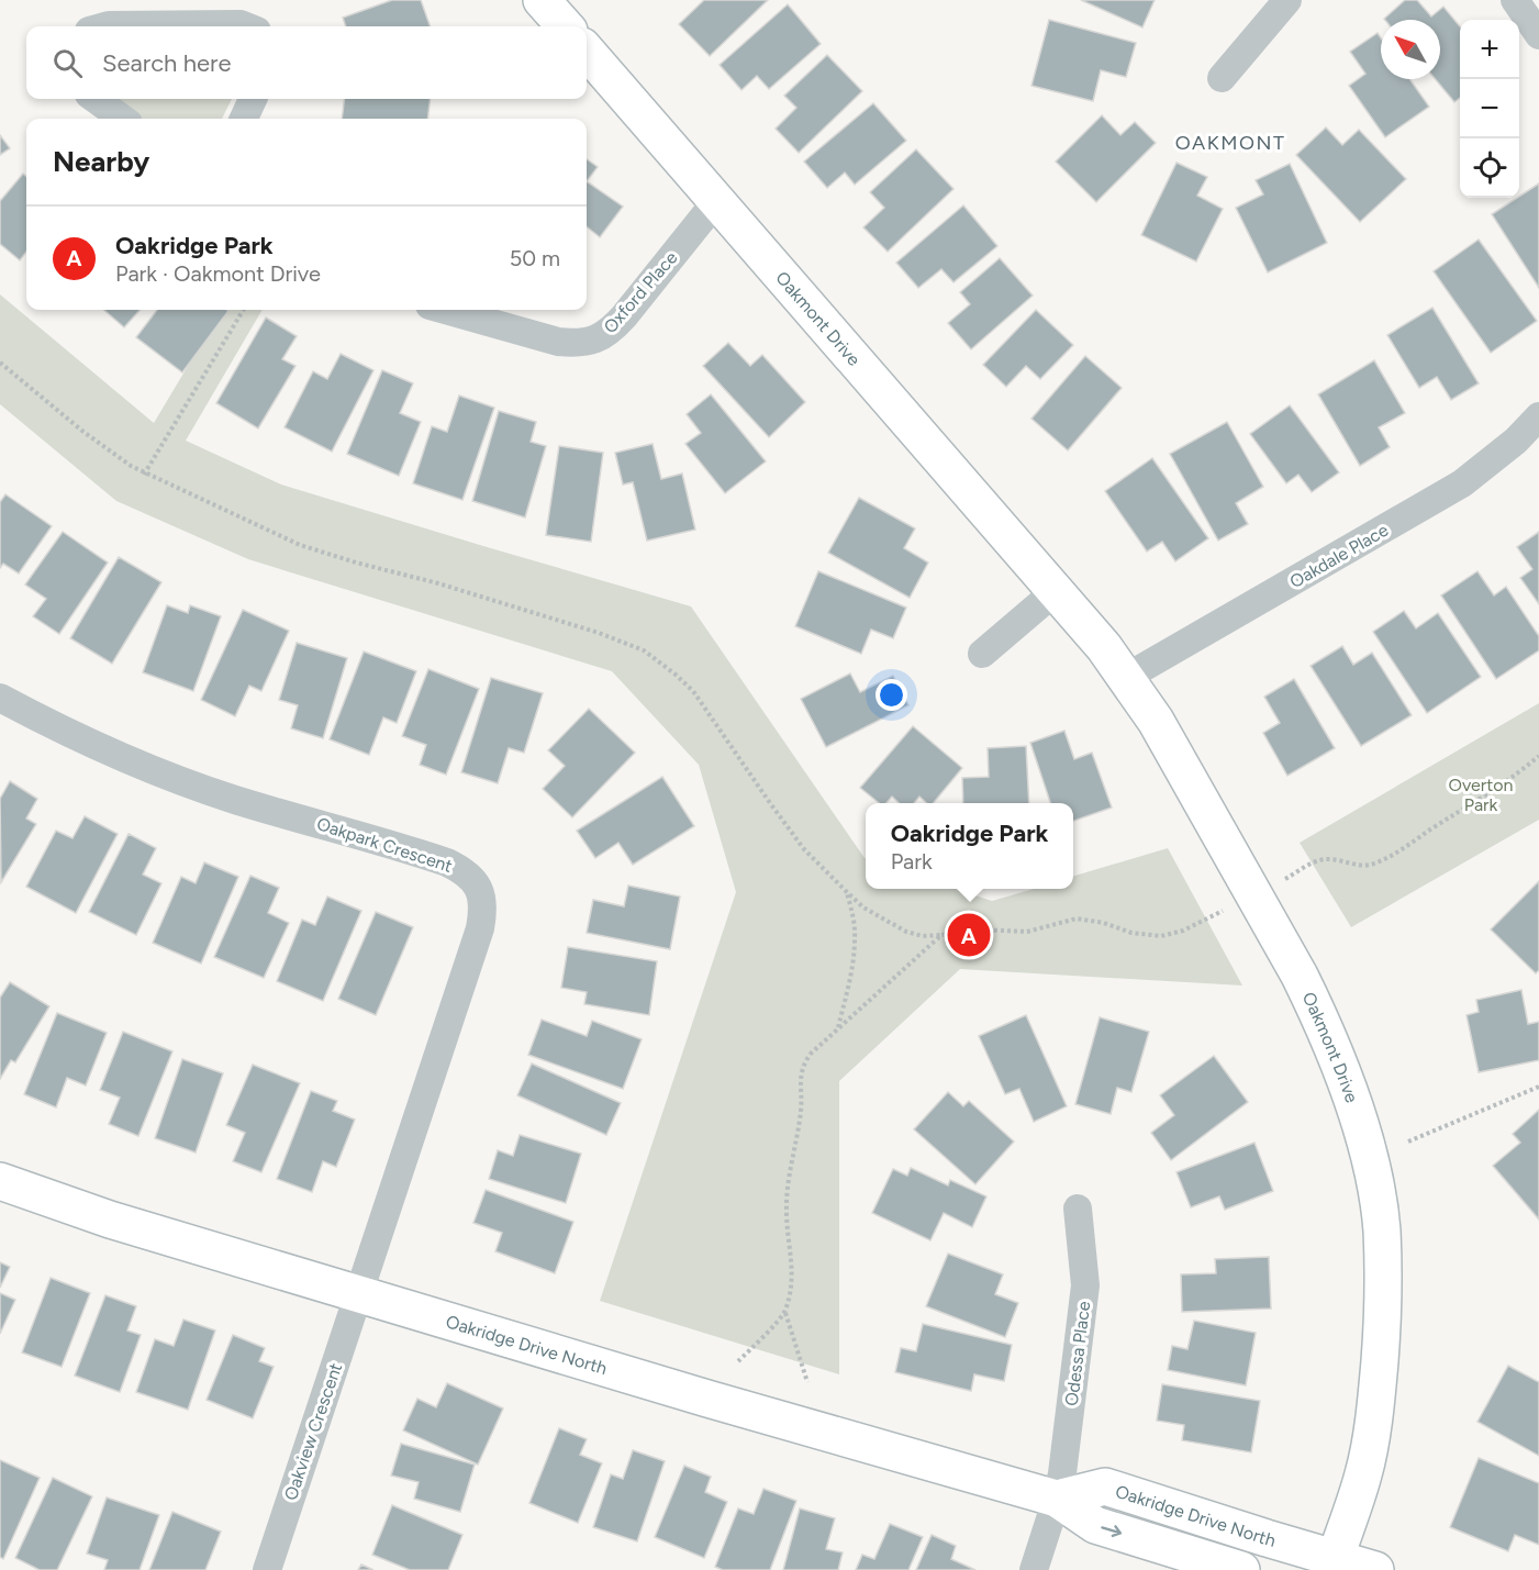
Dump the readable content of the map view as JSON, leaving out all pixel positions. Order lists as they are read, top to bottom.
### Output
{
  "streets": {
    "street": [
      "Oxford Place",
      "Oakmont Drive",
      "Oakdale Place",
      "Oakpark Crescent",
      "Oakridge Drive North",
      "Odessa Place",
      "Oakview Crescent"
    ]
  },
  "crossings": [
    ["Oxford Place", "Oakmont Drive"],
    ["Oakmont Drive", "Oakdale Place"],
    ["Oakmont Drive", "Oakridge Drive North"],
    ["Oakpark Crescent", "Oakridge Drive North"],
    ["Oakpark Crescent", "Oakview Crescent"],
    ["Oakridge Drive North", "Odessa Place"],
    ["Oakridge Drive North", "Oakview Crescent"]
  ],
  "districts": ["OAKMONT"],
  "parks": ["Overton Park"],
  "north": "top left",
  "page": {
    "map_buttons": ["+", "−"],
    "search": "Search here",
    "heading": "Nearby",
    "list": [
      {
        "mark": "A",
        "name": "Oakridge Park",
        "note": "Park · Oakmont Drive",
        "value": "50 m"
      }
    ],
    "popup": ["Oakridge Park", "Park"],
    "pins": "A"
  }
}
